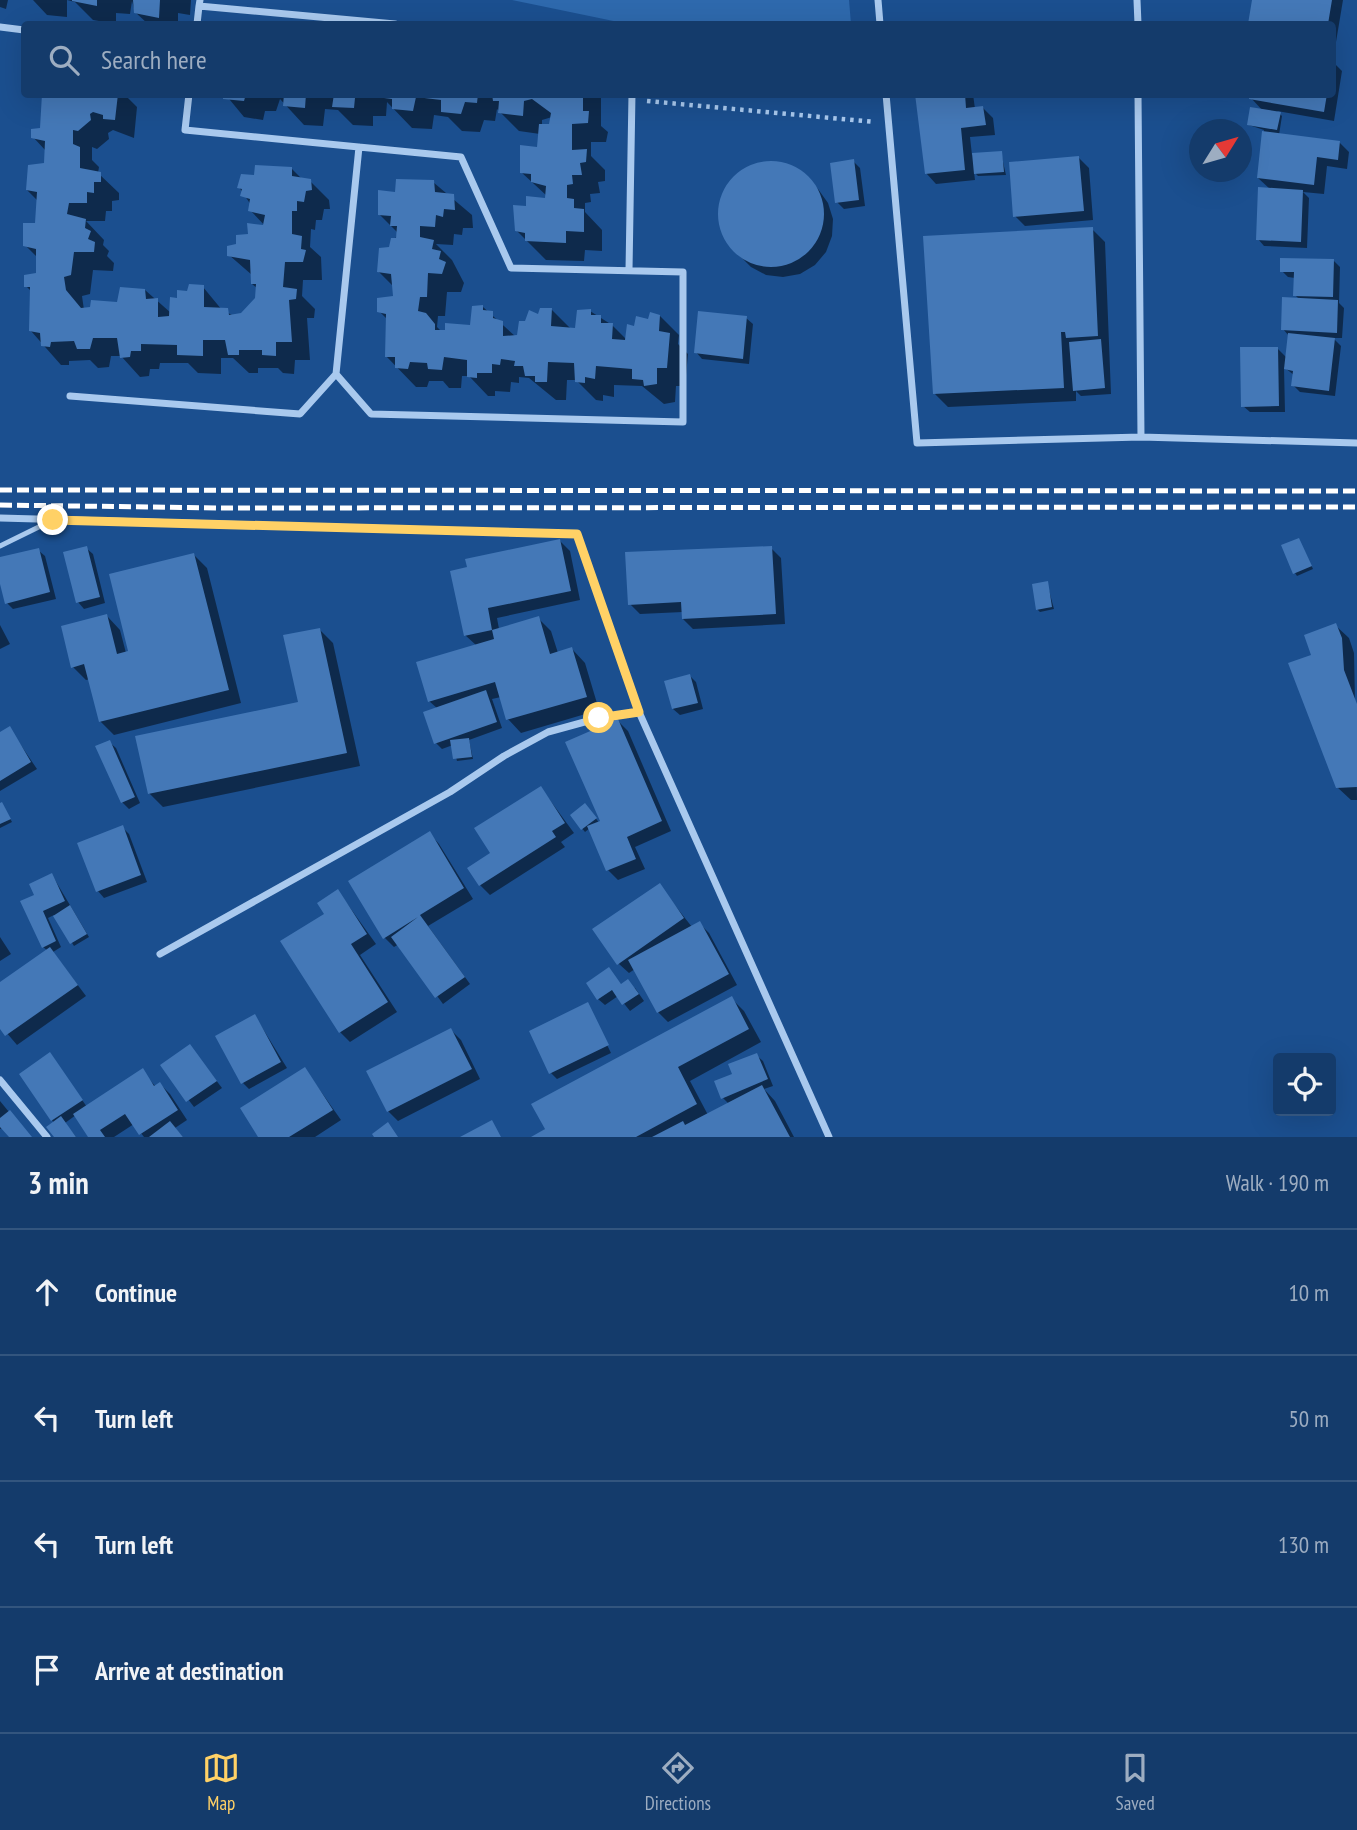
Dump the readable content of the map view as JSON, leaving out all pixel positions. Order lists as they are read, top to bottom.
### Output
{
  "north": "top right",
  "page": {
    "search": "Search here",
    "heading": ["3 min", "Walk · 190 m"],
    "list": [
      ["Continue", "10 m"],
      ["Turn left", "50 m"],
      ["Turn left", "130 m"],
      "Arrive at destination"
    ],
    "nav": ["Map", "Directions", "Saved"]
  }
}
